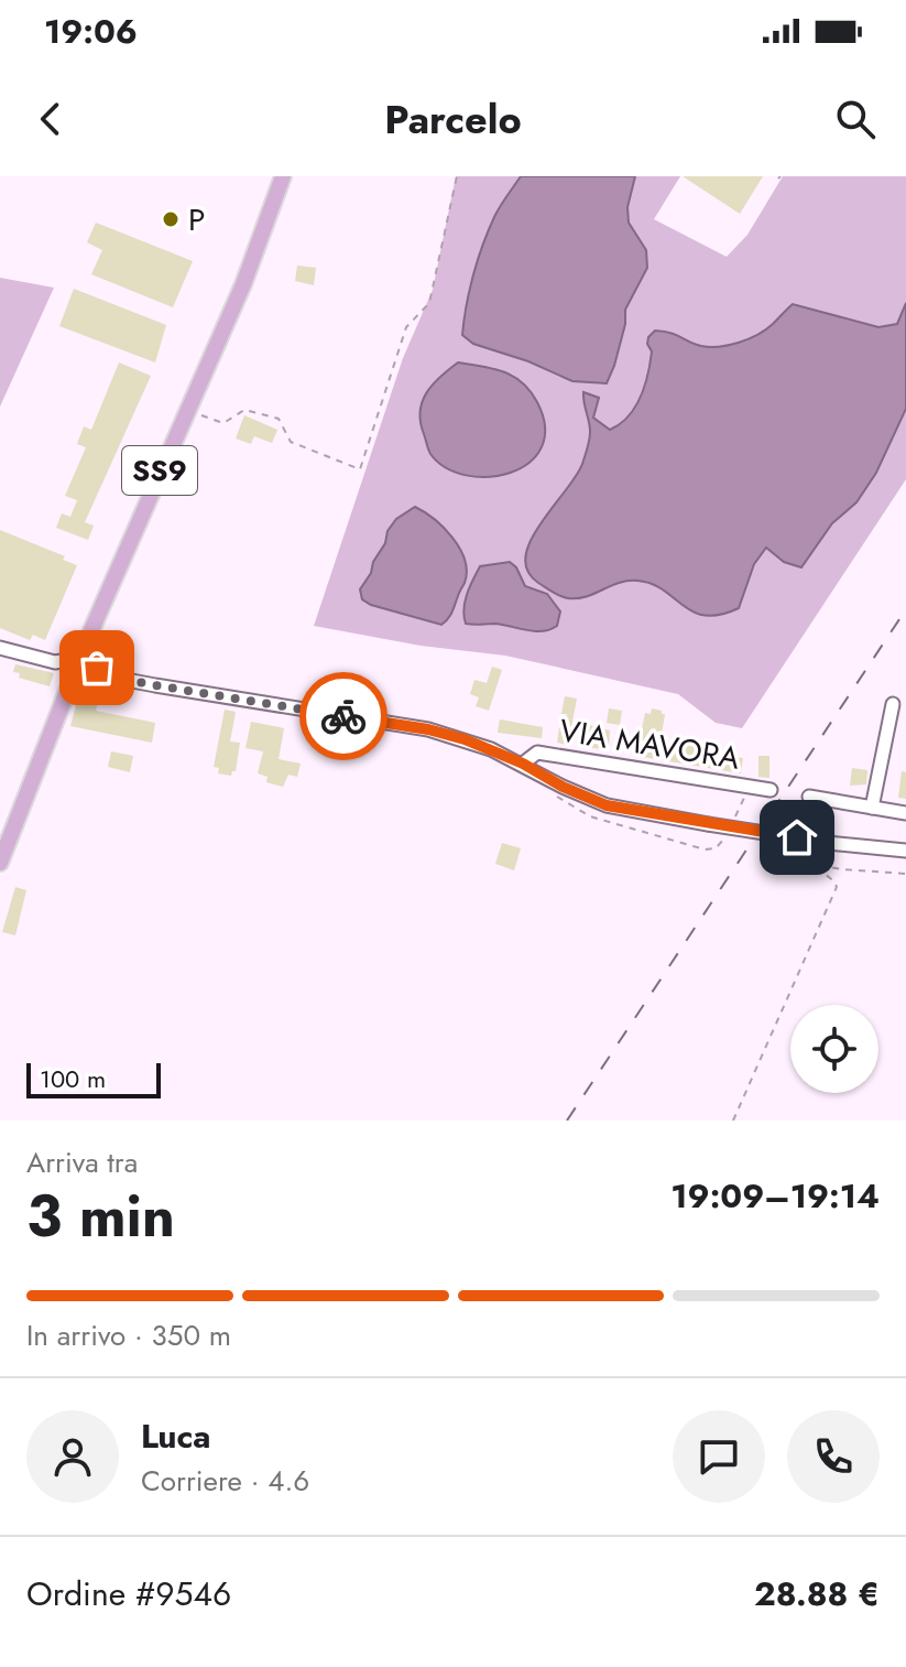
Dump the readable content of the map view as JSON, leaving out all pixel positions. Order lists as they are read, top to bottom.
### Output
{
  "streets": {
    "main road": ["SS9"],
    "street": ["VIA MAVORA"]
  },
  "crossings": [
    ["SS9", "VIA MAVORA"]
  ],
  "places": ["P"],
  "scale_bar": "100 m",
  "page": {
    "status": "19:06",
    "header": "Parcelo",
    "scale": "100 m",
    "heading": ["3 min", "Arriva tra", "19:09–19:14"],
    "panel": [
      "Luca",
      "Corriere · 4.6",
      "Ordine #9546",
      "28.88 €"
    ],
    "bar": "In arrivo · 350 m"
  }
}
